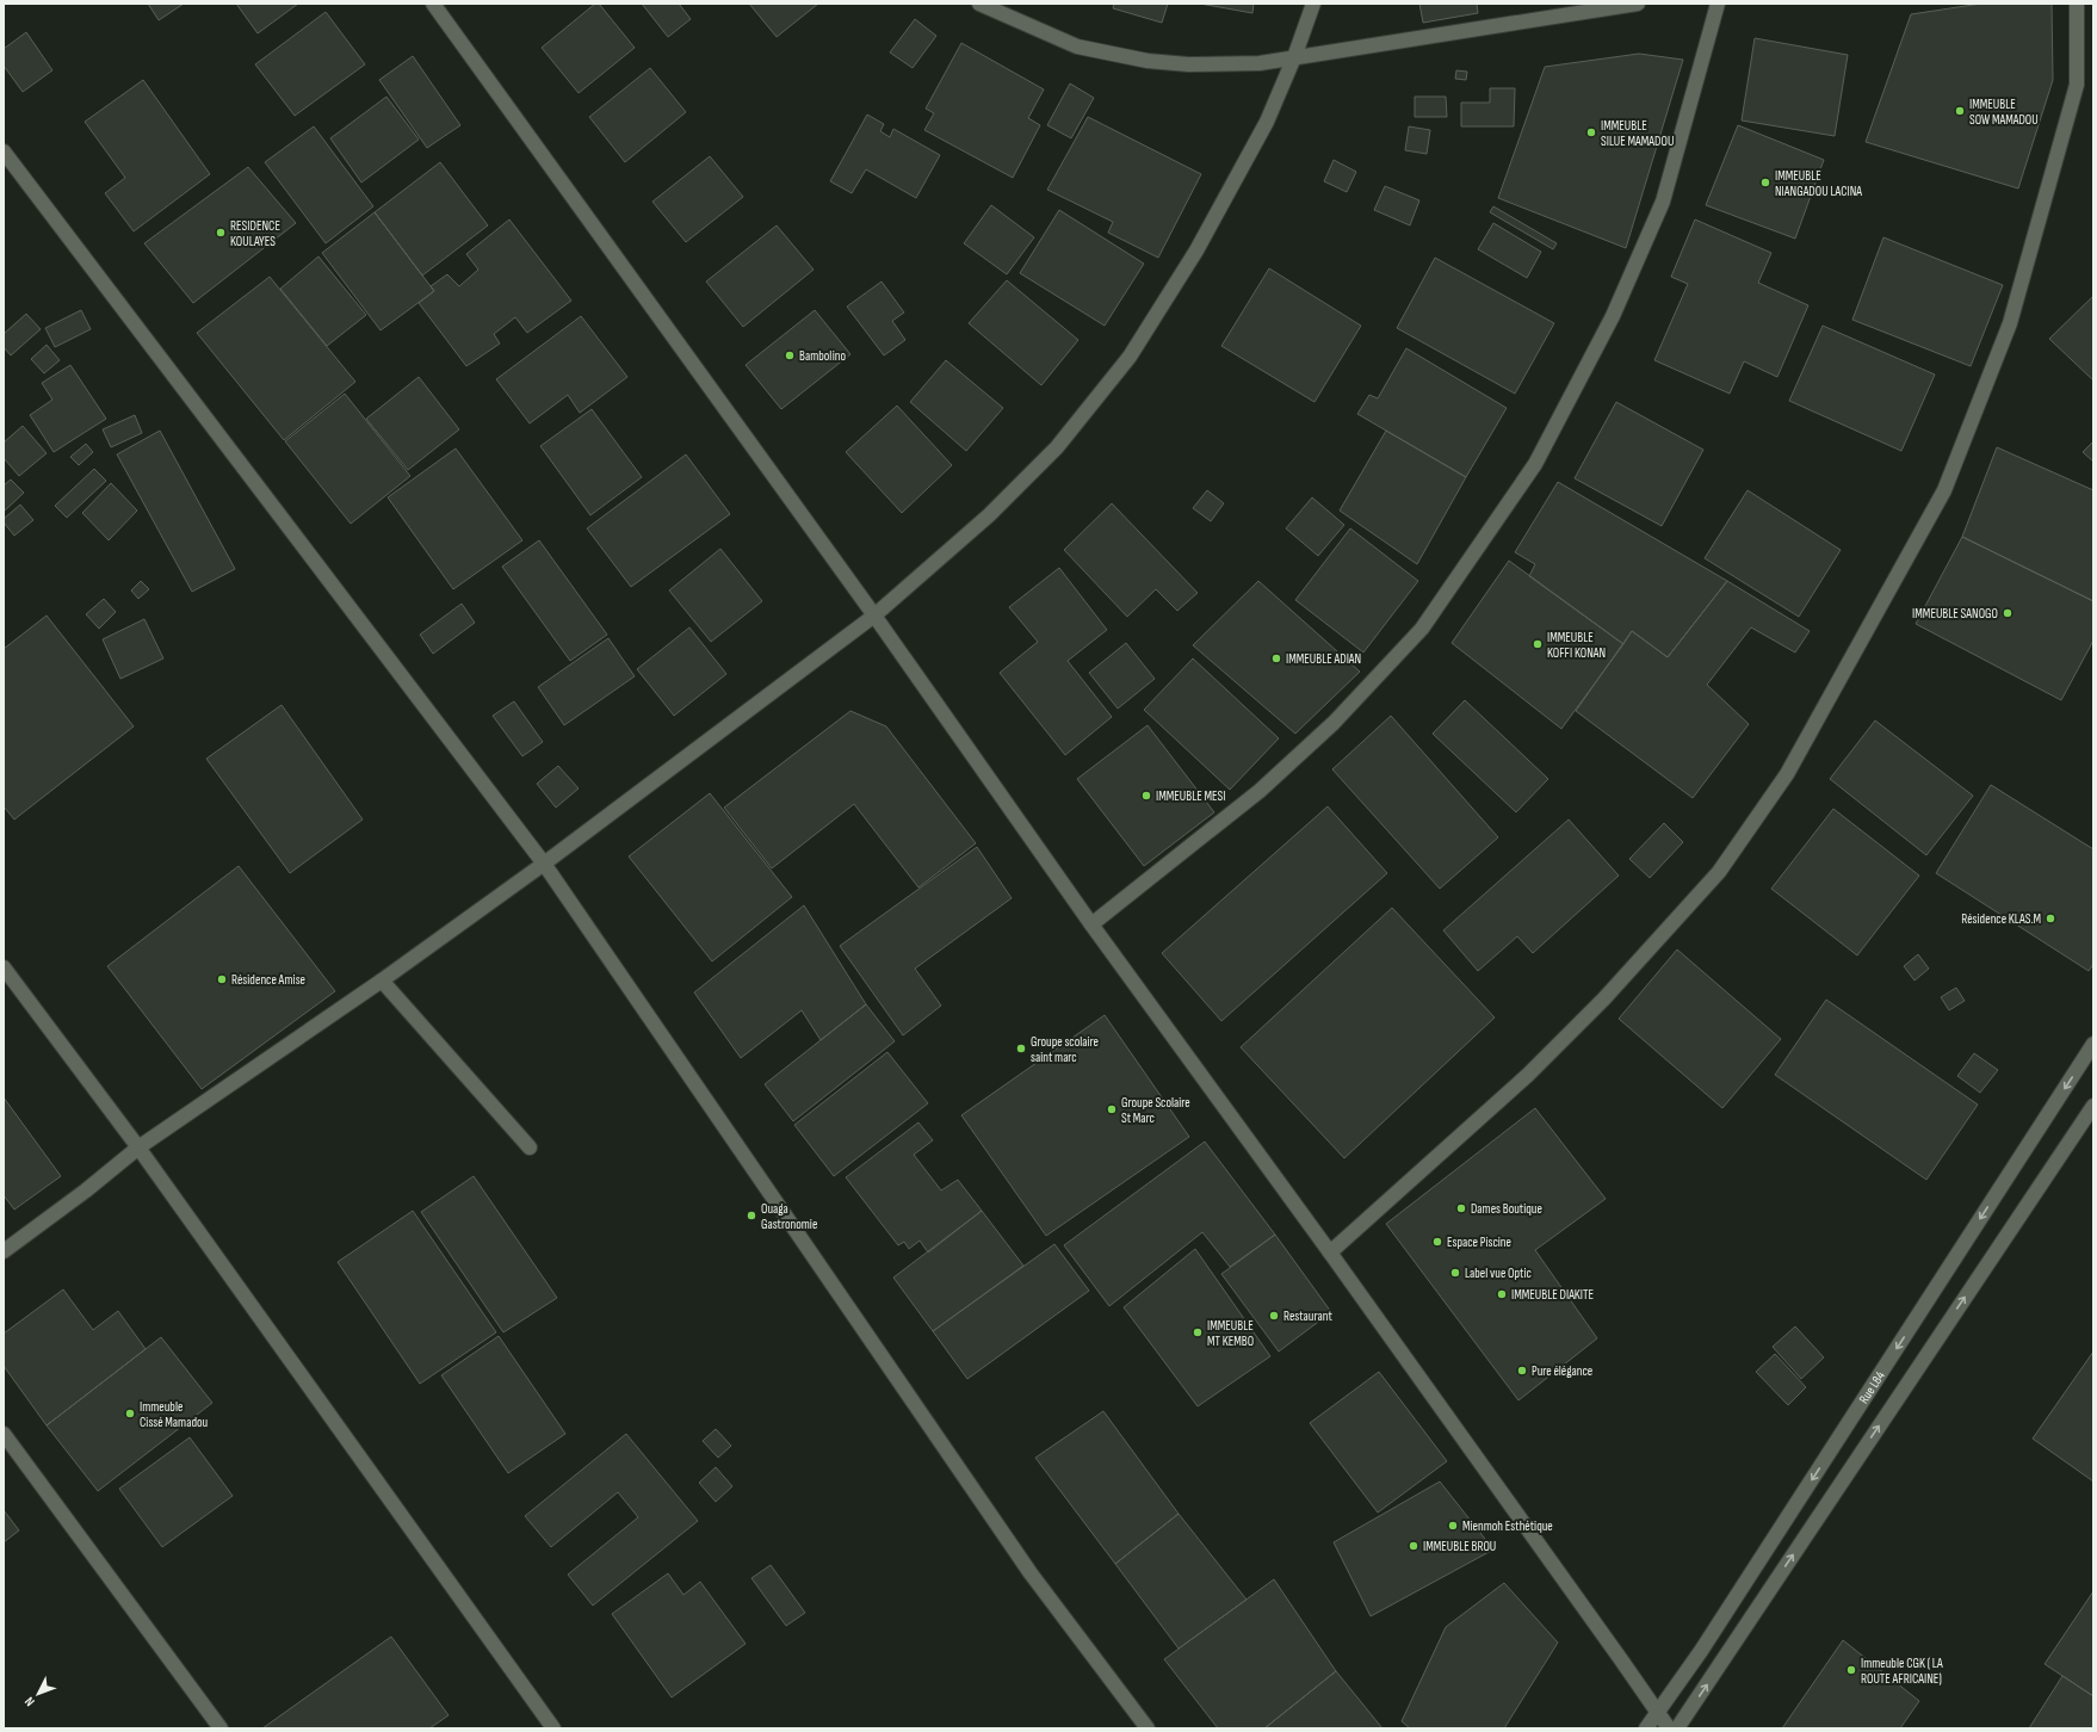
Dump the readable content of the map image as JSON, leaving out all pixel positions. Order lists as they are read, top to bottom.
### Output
{
  "streets": {
    "street": ["Rue L84"]
  },
  "places": [
    "IMMEUBLE SOW MAMADOU",
    "IMMEUBLE SILUE MAMADOU",
    "IMMEUBLE NIANGADOU LACINA",
    "RESIDENCE KOULAYES",
    "Bambolino",
    "IMMEUBLE SANOGO",
    "IMMEUBLE KOFFI KONAN",
    "IMMEUBLE ADIAN",
    "IMMEUBLE MESI",
    "Résidence KLAS.M",
    "Résidence Amise",
    "Groupe scolaire saint marc",
    "Groupe Scolaire St Marc",
    "Dames Boutique",
    "Ouaga Gastronomie",
    "Espace Piscine",
    "Label vue Optic",
    "IMMEUBLE DIAKITE",
    "Restaurant",
    "IMMEUBLE MT KEMBO",
    "Pure élégance",
    "Immeuble Cissé Mamadou",
    "Mienmoh Esthétique",
    "IMMEUBLE BROU",
    "Immeuble CGK ( LA ROUTE AFRICAINE)"
  ],
  "north": "bottom left"
}
